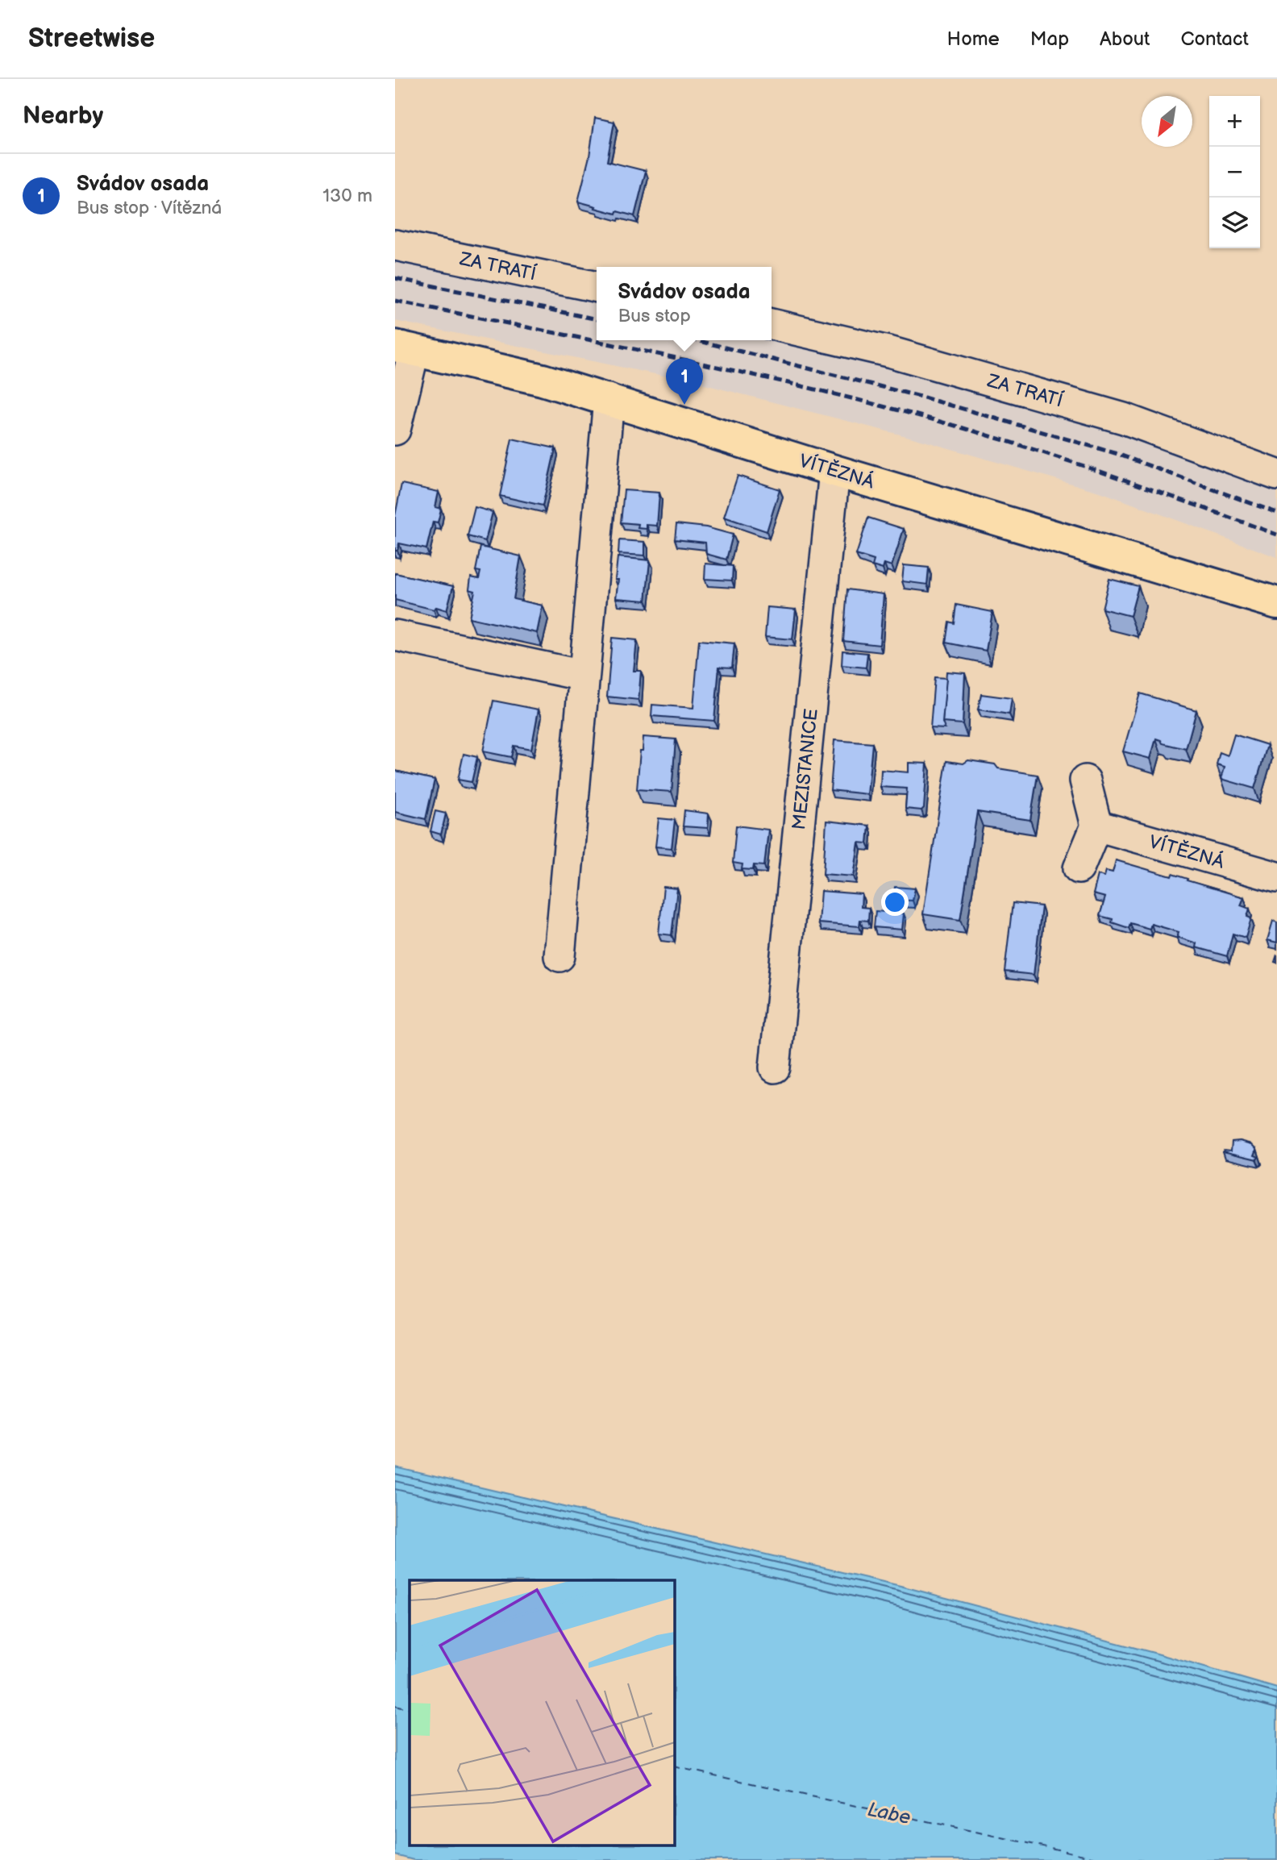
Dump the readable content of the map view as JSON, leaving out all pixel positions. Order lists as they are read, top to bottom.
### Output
{
  "streets": {
    "main road": ["VÍTĚZNÁ"],
    "street": ["ZA TRATÍ", "MEZISTANICE"]
  },
  "crossings": [
    ["VÍTĚZNÁ", "MEZISTANICE"]
  ],
  "water": ["Labe"],
  "north": "bottom left",
  "page": {
    "header": "Streetwise",
    "nav": [
      "Home",
      "Map",
      "About",
      "Contact"
    ],
    "heading": "Nearby",
    "map_buttons": ["+", "−"],
    "list": [
      {
        "mark": "1",
        "name": "Svádov osada",
        "note": "Bus stop · Vítězná",
        "value": "130 m"
      }
    ],
    "popup": ["Svádov osada", "Bus stop"],
    "pins": "1"
  }
}
